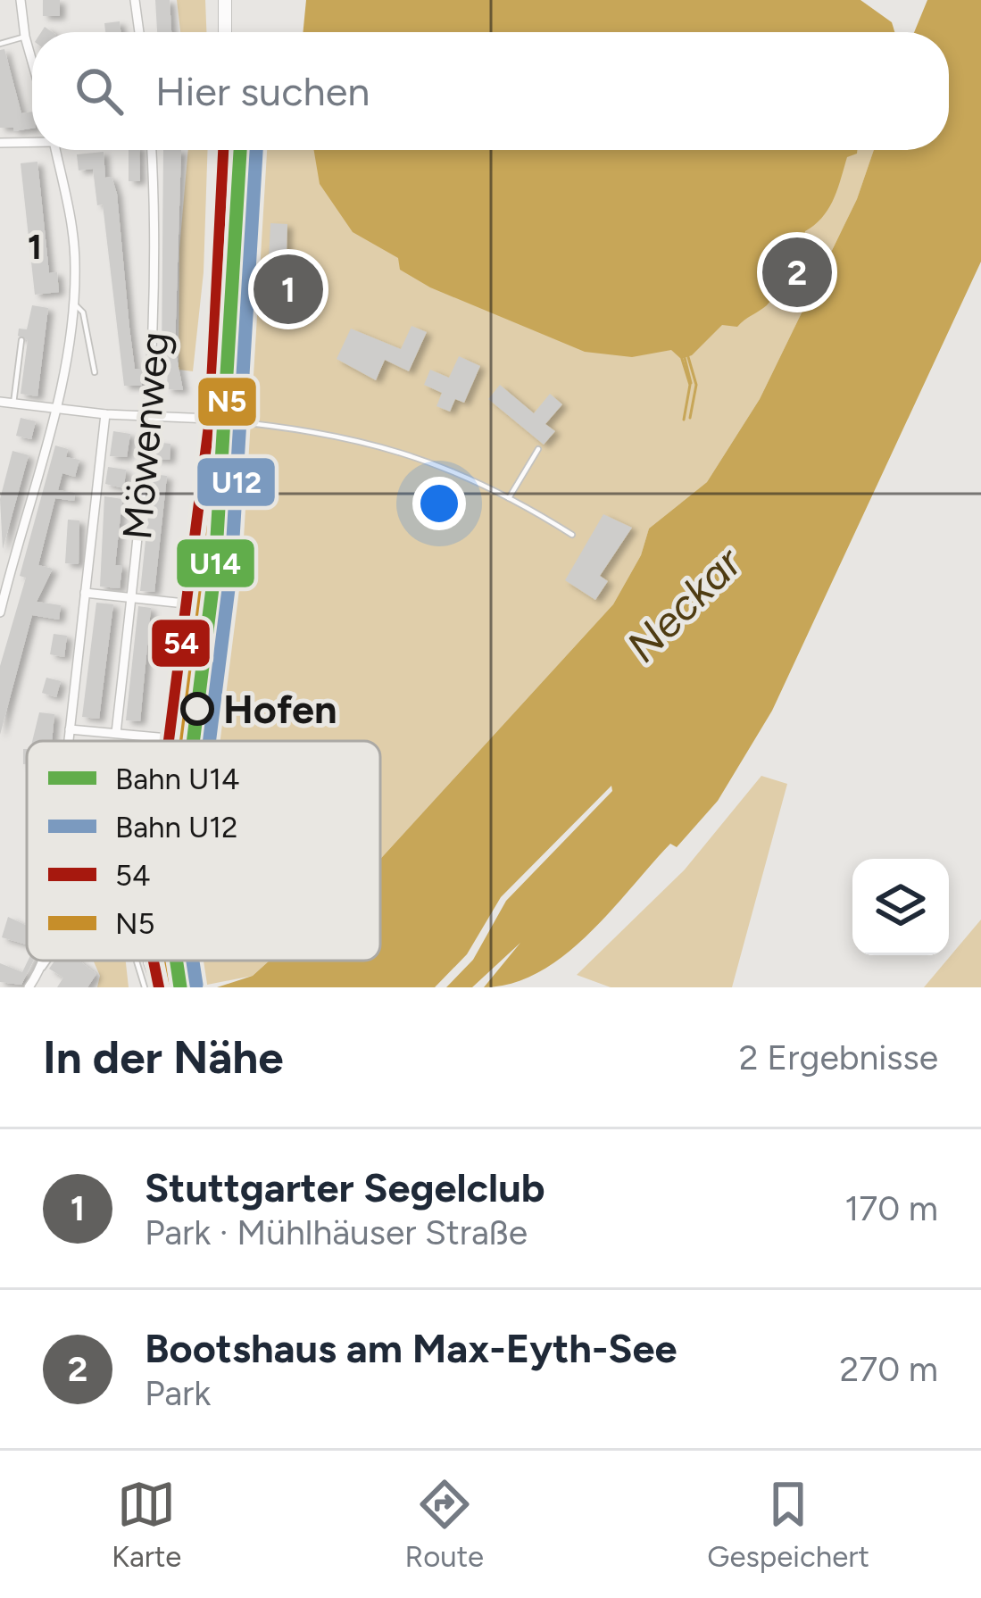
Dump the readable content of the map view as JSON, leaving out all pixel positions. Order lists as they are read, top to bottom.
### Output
{
  "streets": {
    "street": ["Möwenweg"]
  },
  "water": ["Neckar"],
  "places": ["Hofen"],
  "lines": [
    "rail line U14",
    "rail line U12",
    "transit line 54",
    "transit line N5"
  ],
  "legend": [
    "Bahn U14",
    "Bahn U12",
    "54",
    "N5"
  ],
  "page": {
    "search": "Hier suchen",
    "pins": ["2", "1"],
    "heading": ["In der Nähe", "2 Ergebnisse"],
    "list": [
      {
        "mark": "1",
        "name": "Stuttgarter Segelclub",
        "note": "Park · Mühlhäuser Straße",
        "value": "170 m"
      },
      {
        "mark": "2",
        "name": "Bootshaus am Max-Eyth-See",
        "note": "Park",
        "value": "270 m"
      }
    ],
    "nav": ["Karte", "Route", "Gespeichert"]
  },
  "grid": {
    "rows": ["1"]
  }
}
